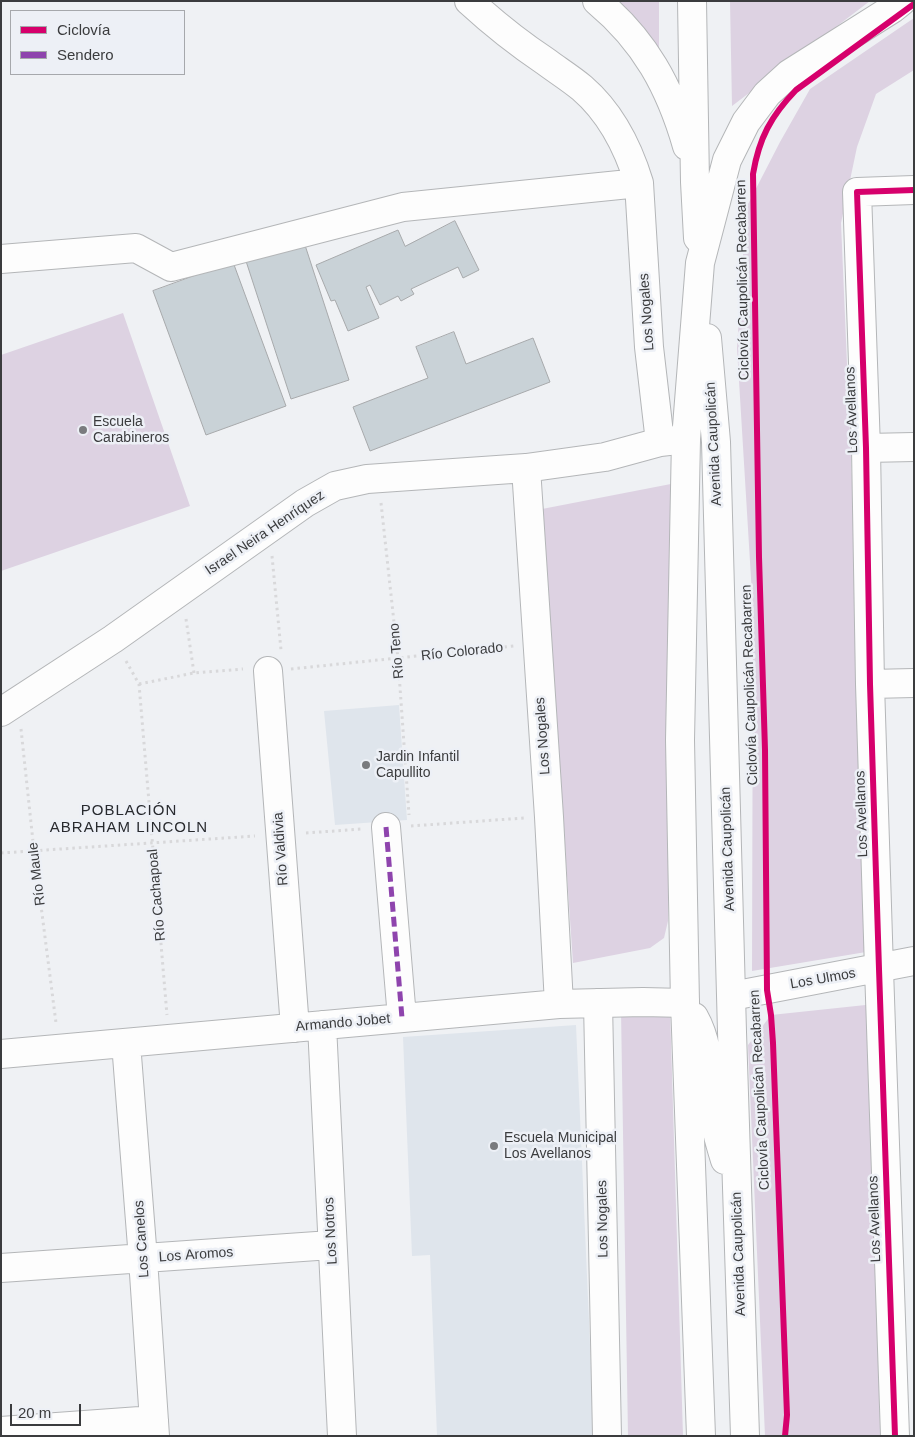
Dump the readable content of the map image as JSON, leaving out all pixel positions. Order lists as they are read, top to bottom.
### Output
{
  "streets": {
    "street": [
      "Los Nogales",
      "Los Avellanos",
      "Avenida Caupolicán",
      "Israel Neira Henríquez",
      "Río Valdivia",
      "Los Ulmos",
      "Armando Jobet",
      "Los Notros",
      "Los Canelos",
      "Los Aromos"
    ],
    "path": [
      "Río Teno",
      "Río Colorado",
      "Río Maule",
      "Río Cachapoal"
    ],
    "cycle path": ["Ciclovía Caupolicán Recabarren"]
  },
  "crossings": [
    ["Los Nogales", "Avenida Caupolicán"],
    ["Los Nogales", "Israel Neira Henríquez"],
    ["Los Nogales", "Río Colorado"],
    ["Los Nogales", "Armando Jobet"],
    ["Los Avellanos", "Los Ulmos"],
    ["Avenida Caupolicán", "Israel Neira Henríquez"],
    ["Avenida Caupolicán", "Los Ulmos"],
    ["Avenida Caupolicán", "Armando Jobet"],
    ["Israel Neira Henríquez", "Río Teno"],
    ["Israel Neira Henríquez", "Río Maule"],
    ["Israel Neira Henríquez", "Río Cachapoal"],
    ["Río Teno", "Río Colorado"],
    ["Río Colorado", "Río Valdivia"],
    ["Río Colorado", "Río Cachapoal"],
    ["Río Valdivia", "Armando Jobet"],
    ["Río Maule", "Armando Jobet"],
    ["Río Cachapoal", "Armando Jobet"],
    ["Armando Jobet", "Los Notros"],
    ["Armando Jobet", "Los Canelos"],
    ["Los Notros", "Los Aromos"],
    ["Los Canelos", "Los Aromos"]
  ],
  "districts": ["POBLACIÓN ABRAHAM LINCOLN"],
  "places": ["Escuela Carabineros", "Jardin Infantil Capullito", "Escuela Municipal Los Avellanos"],
  "legend": ["Ciclovía", "Sendero"],
  "scale_bar": "20 m"
}
